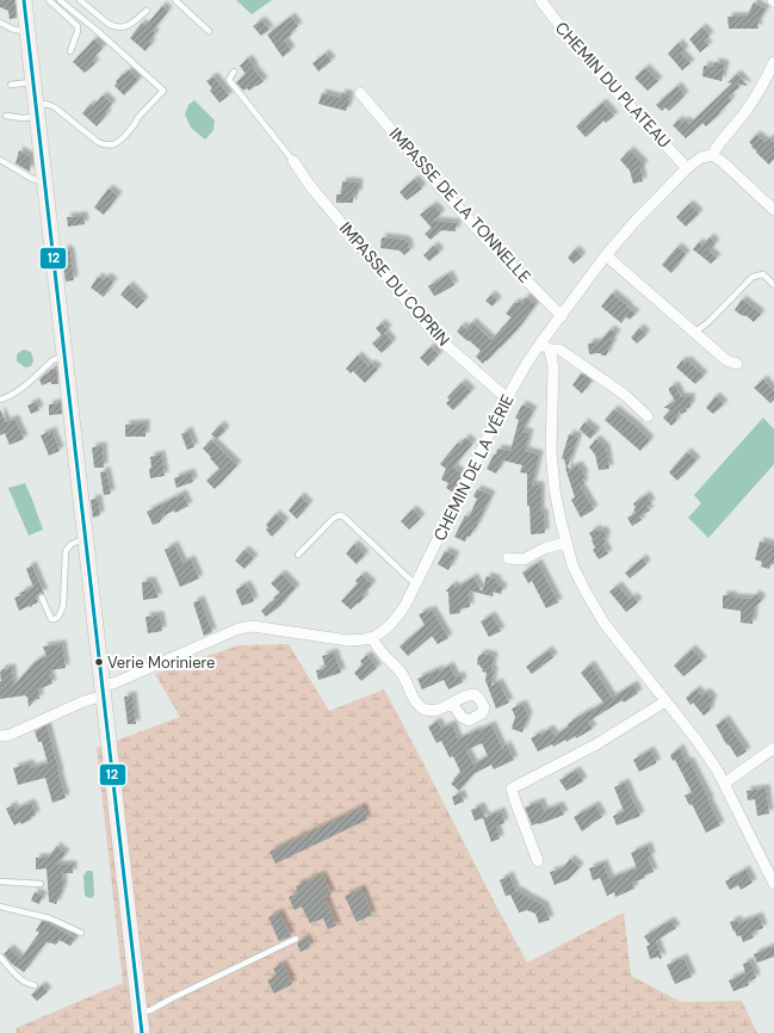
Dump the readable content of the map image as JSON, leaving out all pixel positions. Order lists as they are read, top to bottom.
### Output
{
  "streets": {
    "street": [
      "CHEMIN DU PLATEAU",
      "IMPASSE DE LA TONNELLE",
      "IMPASSE DU COPRIN",
      "CHEMIN DE LA VÉRIE"
    ]
  },
  "crossings": [
    ["CHEMIN DU PLATEAU", "CHEMIN DE LA VÉRIE"],
    ["IMPASSE DE LA TONNELLE", "CHEMIN DE LA VÉRIE"],
    ["IMPASSE DU COPRIN", "CHEMIN DE LA VÉRIE"]
  ],
  "places": ["Verie Moriniere"],
  "lines": ["transit line 12"]
}
